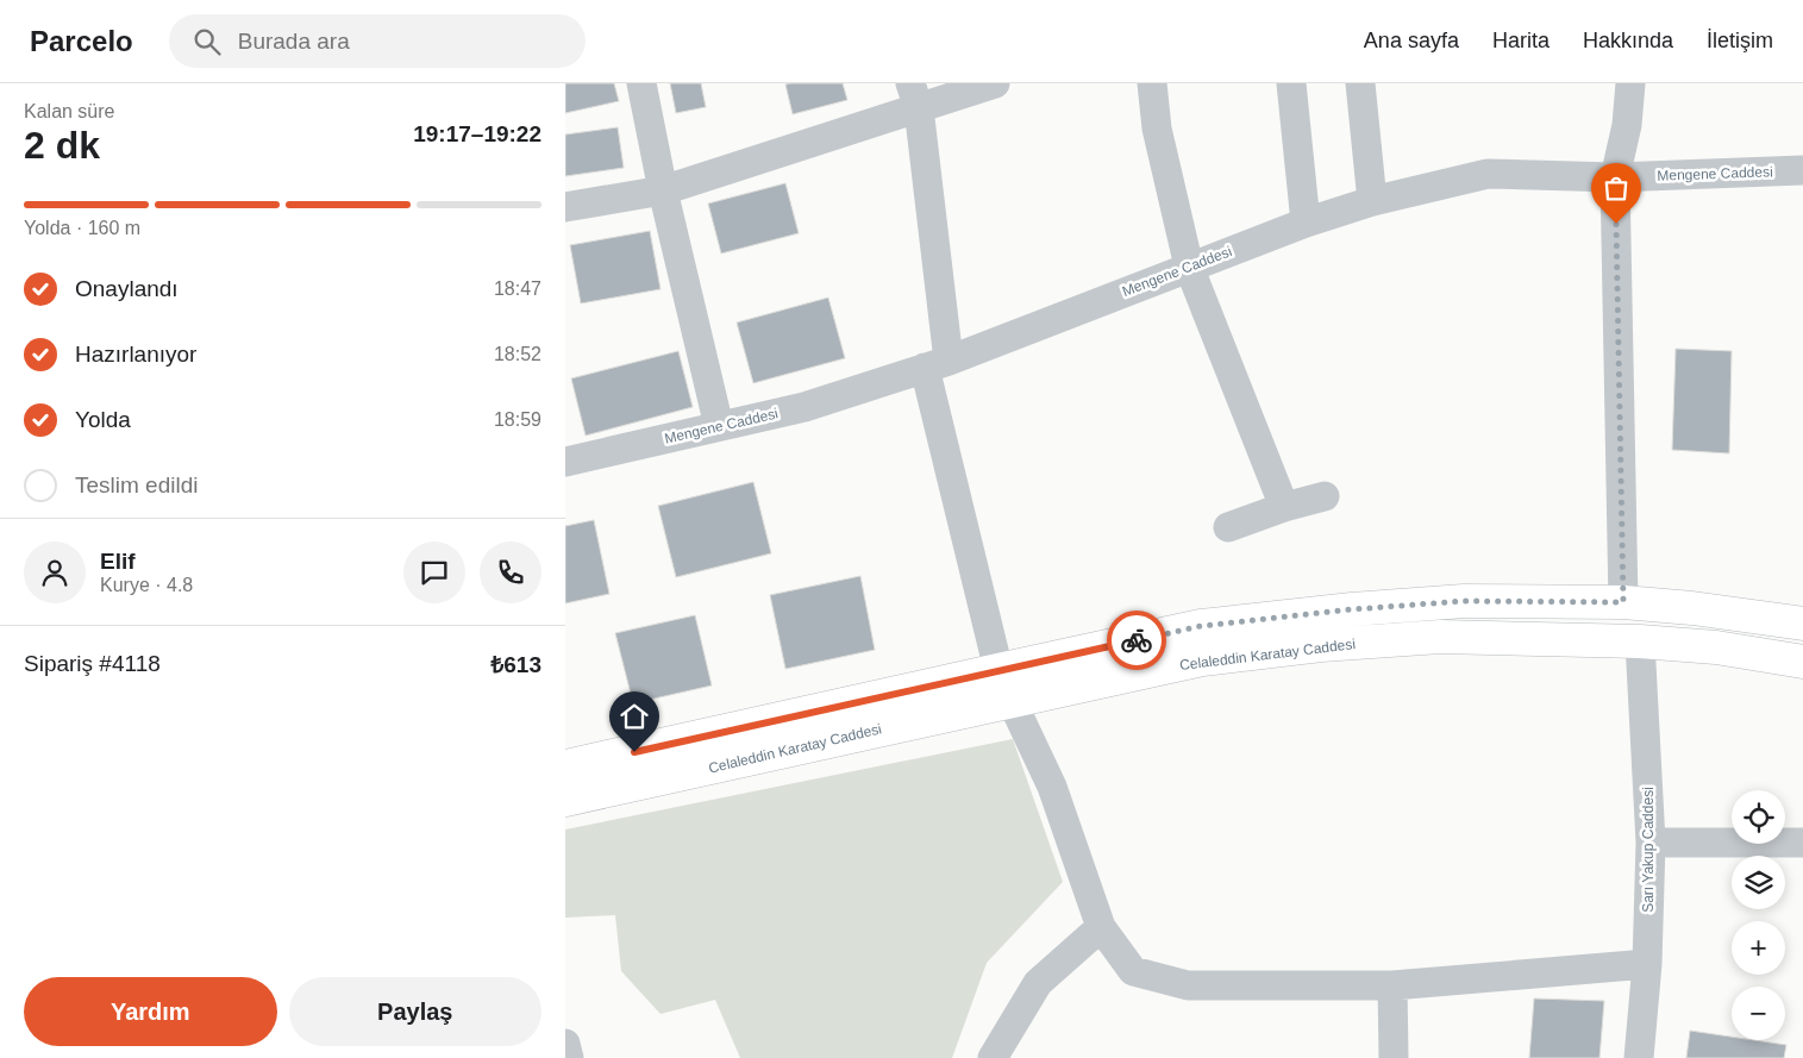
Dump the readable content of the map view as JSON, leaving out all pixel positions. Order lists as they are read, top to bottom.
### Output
{
  "streets": {
    "main road": ["Celaleddin Karatay Caddesi"],
    "street": ["Mengene Caddesi", "Sarı Yakup Caddesi"]
  },
  "crossings": [
    ["Celaleddin Karatay Caddesi", "Sarı Yakup Caddesi"]
  ],
  "page": {
    "header": "Parcelo",
    "search": "Burada ara",
    "nav": [
      "Ana sayfa",
      "Harita",
      "Hakkında",
      "İletişim"
    ],
    "heading": ["2 dk", "Kalan süre", "19:17–19:22"],
    "panel": [
      "Elif",
      "Kurye · 4.8",
      "Sipariş #4118",
      "₺613"
    ],
    "bar": "Yolda · 160 m",
    "list": [
      ["Onaylandı", "18:47"],
      ["Hazırlanıyor", "18:52"],
      ["Yolda", "18:59"],
      "Teslim edildi"
    ],
    "map_buttons": ["+", "−"],
    "buttons": ["Yardım", "Paylaş"]
  }
}
